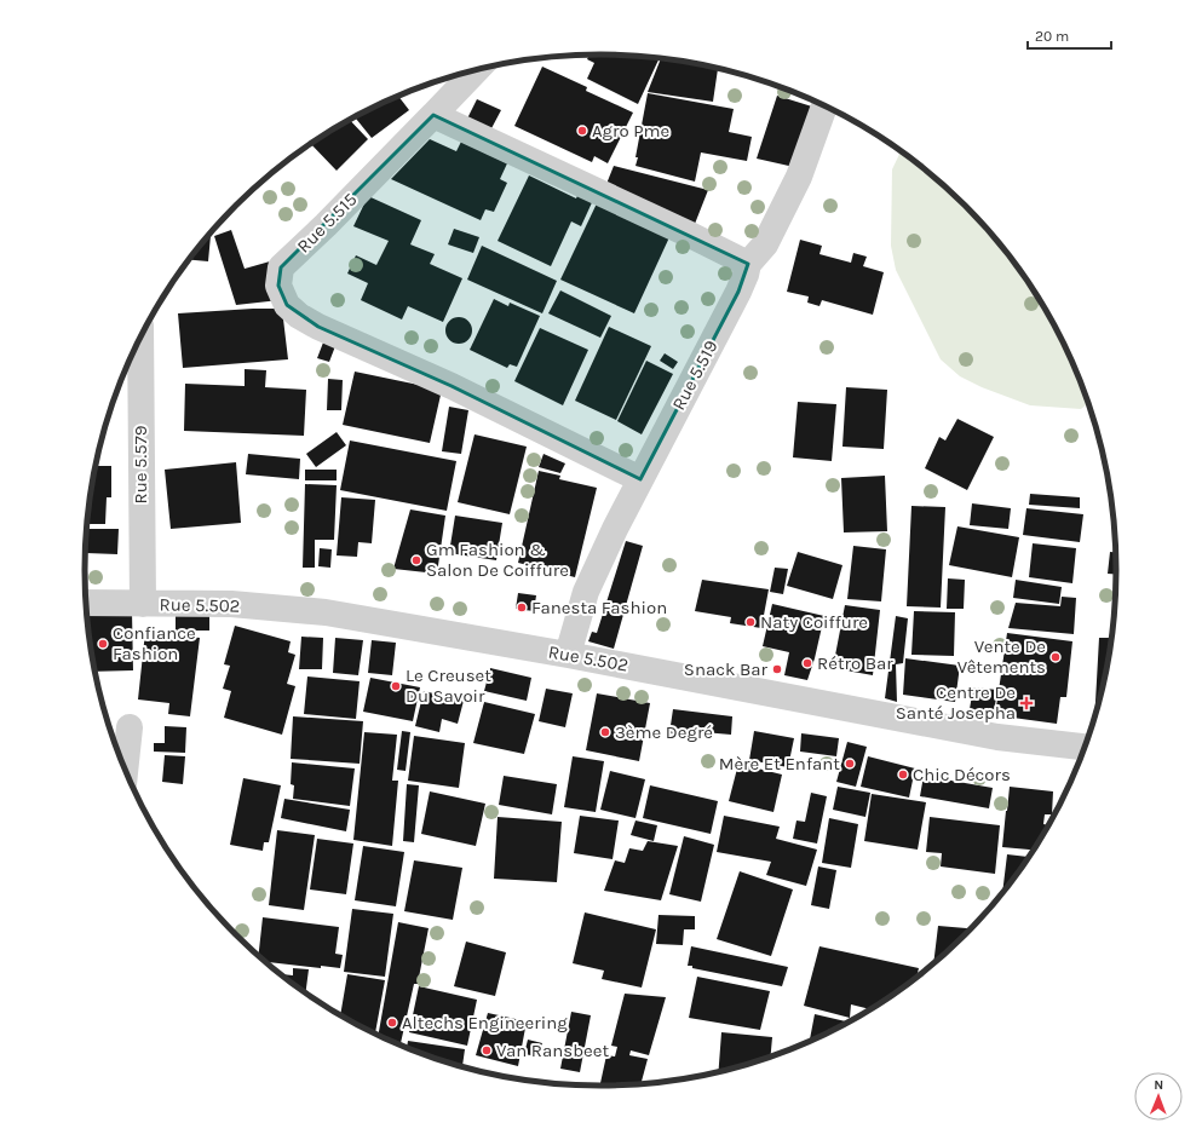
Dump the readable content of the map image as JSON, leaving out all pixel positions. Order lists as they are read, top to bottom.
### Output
{
  "streets": {
    "street": [
      "Rue 5.515",
      "Rue 5.519",
      "Rue 5.579",
      "Rue 5.502"
    ]
  },
  "crossings": [
    ["Rue 5.515", "Rue 5.519"],
    ["Rue 5.519", "Rue 5.502"],
    ["Rue 5.579", "Rue 5.502"]
  ],
  "places": {
    "other": [
      "Agro Pme",
      "Gm Fashion & Salon De Coiffure",
      "Fanesta Fashion",
      "Naty Coiffure",
      "Confiance Fashion",
      "Vente De Vêtements",
      "Rétro Bar",
      "Snack Bar",
      "Le Creuset Du Savoir",
      "3ème Degré",
      "Mère Et Enfant",
      "Chic Décors",
      "Altechs Engineering",
      "Van Ransbeet"
    ],
    "health": ["Centre De Santé Josepha"]
  },
  "scale_bar": "20 m",
  "north": "top"
}
